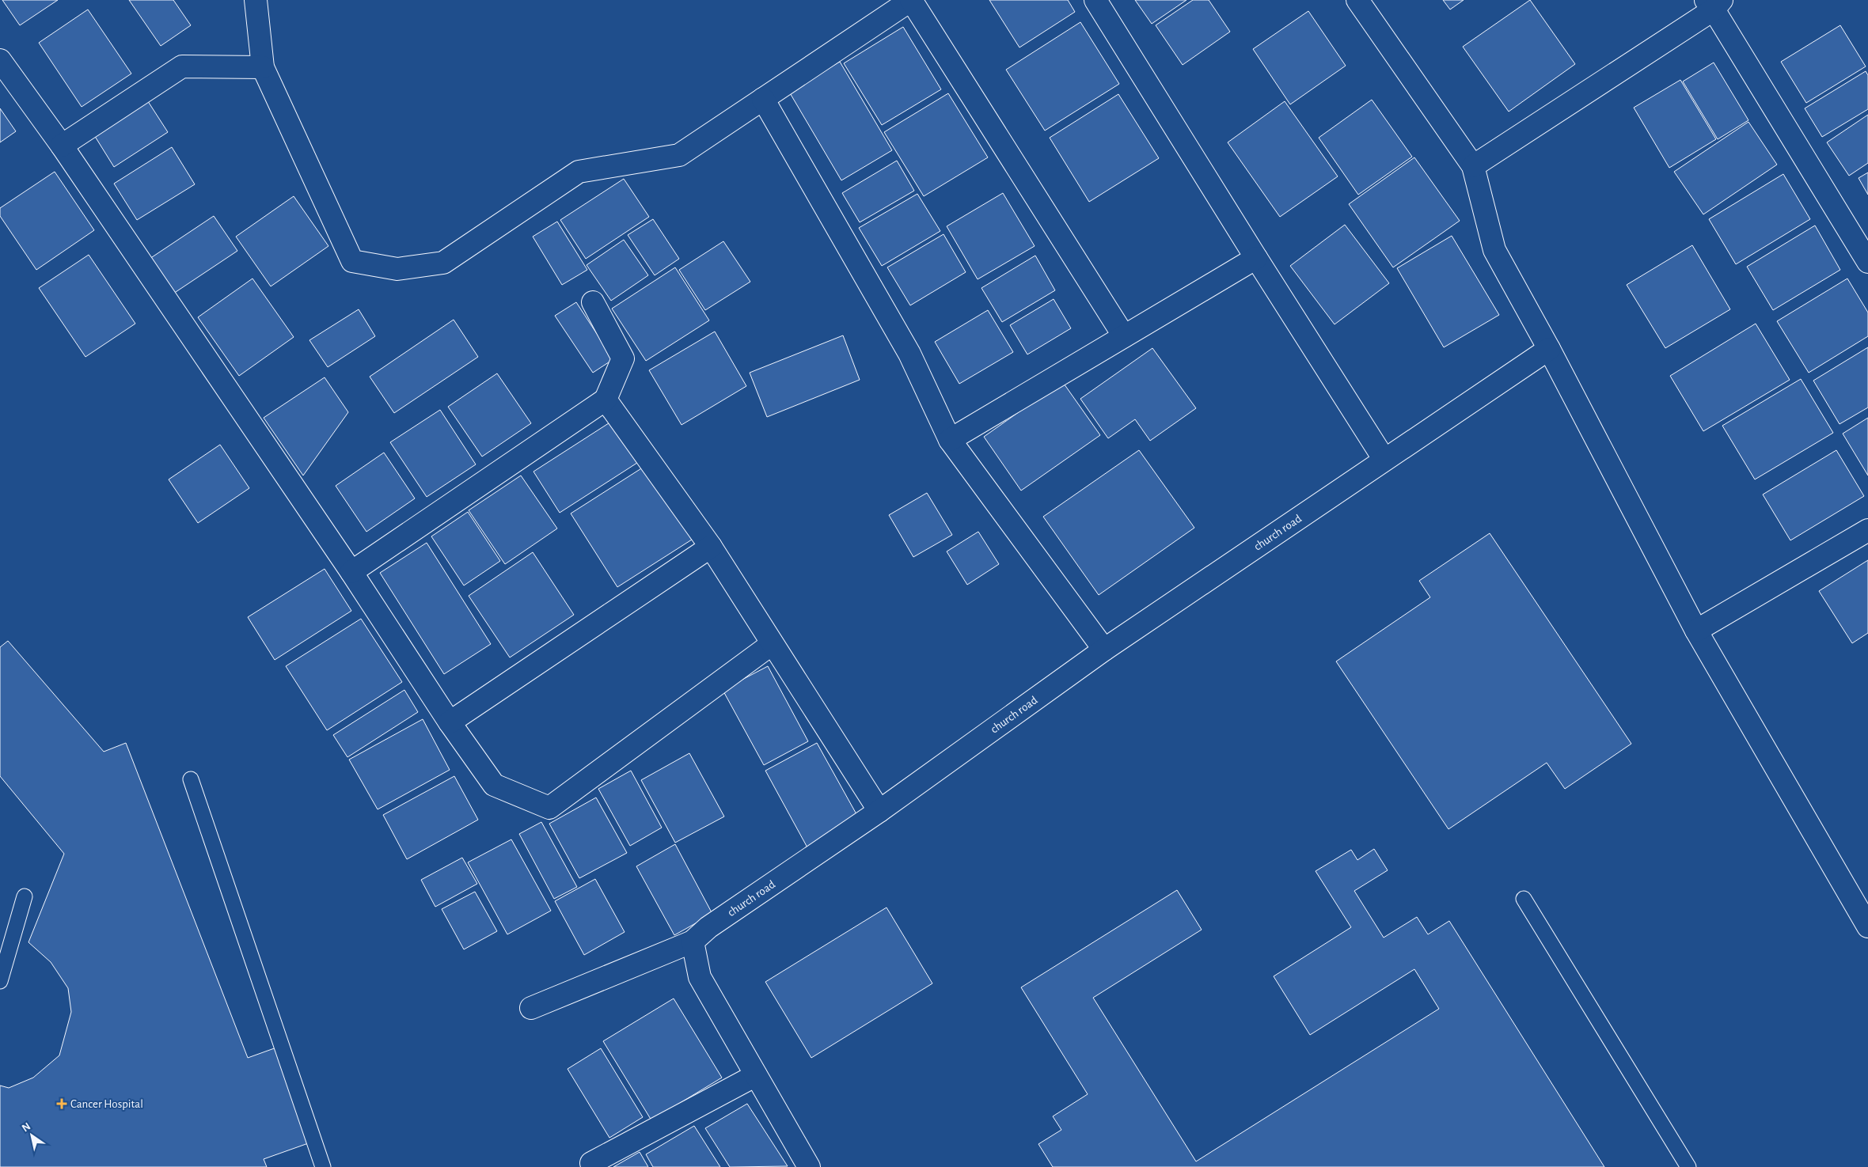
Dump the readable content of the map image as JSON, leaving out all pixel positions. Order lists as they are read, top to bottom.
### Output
{
  "streets": {
    "street": ["church road"]
  },
  "places": {
    "health": ["Cancer Hospital"]
  },
  "north": "top left"
}
